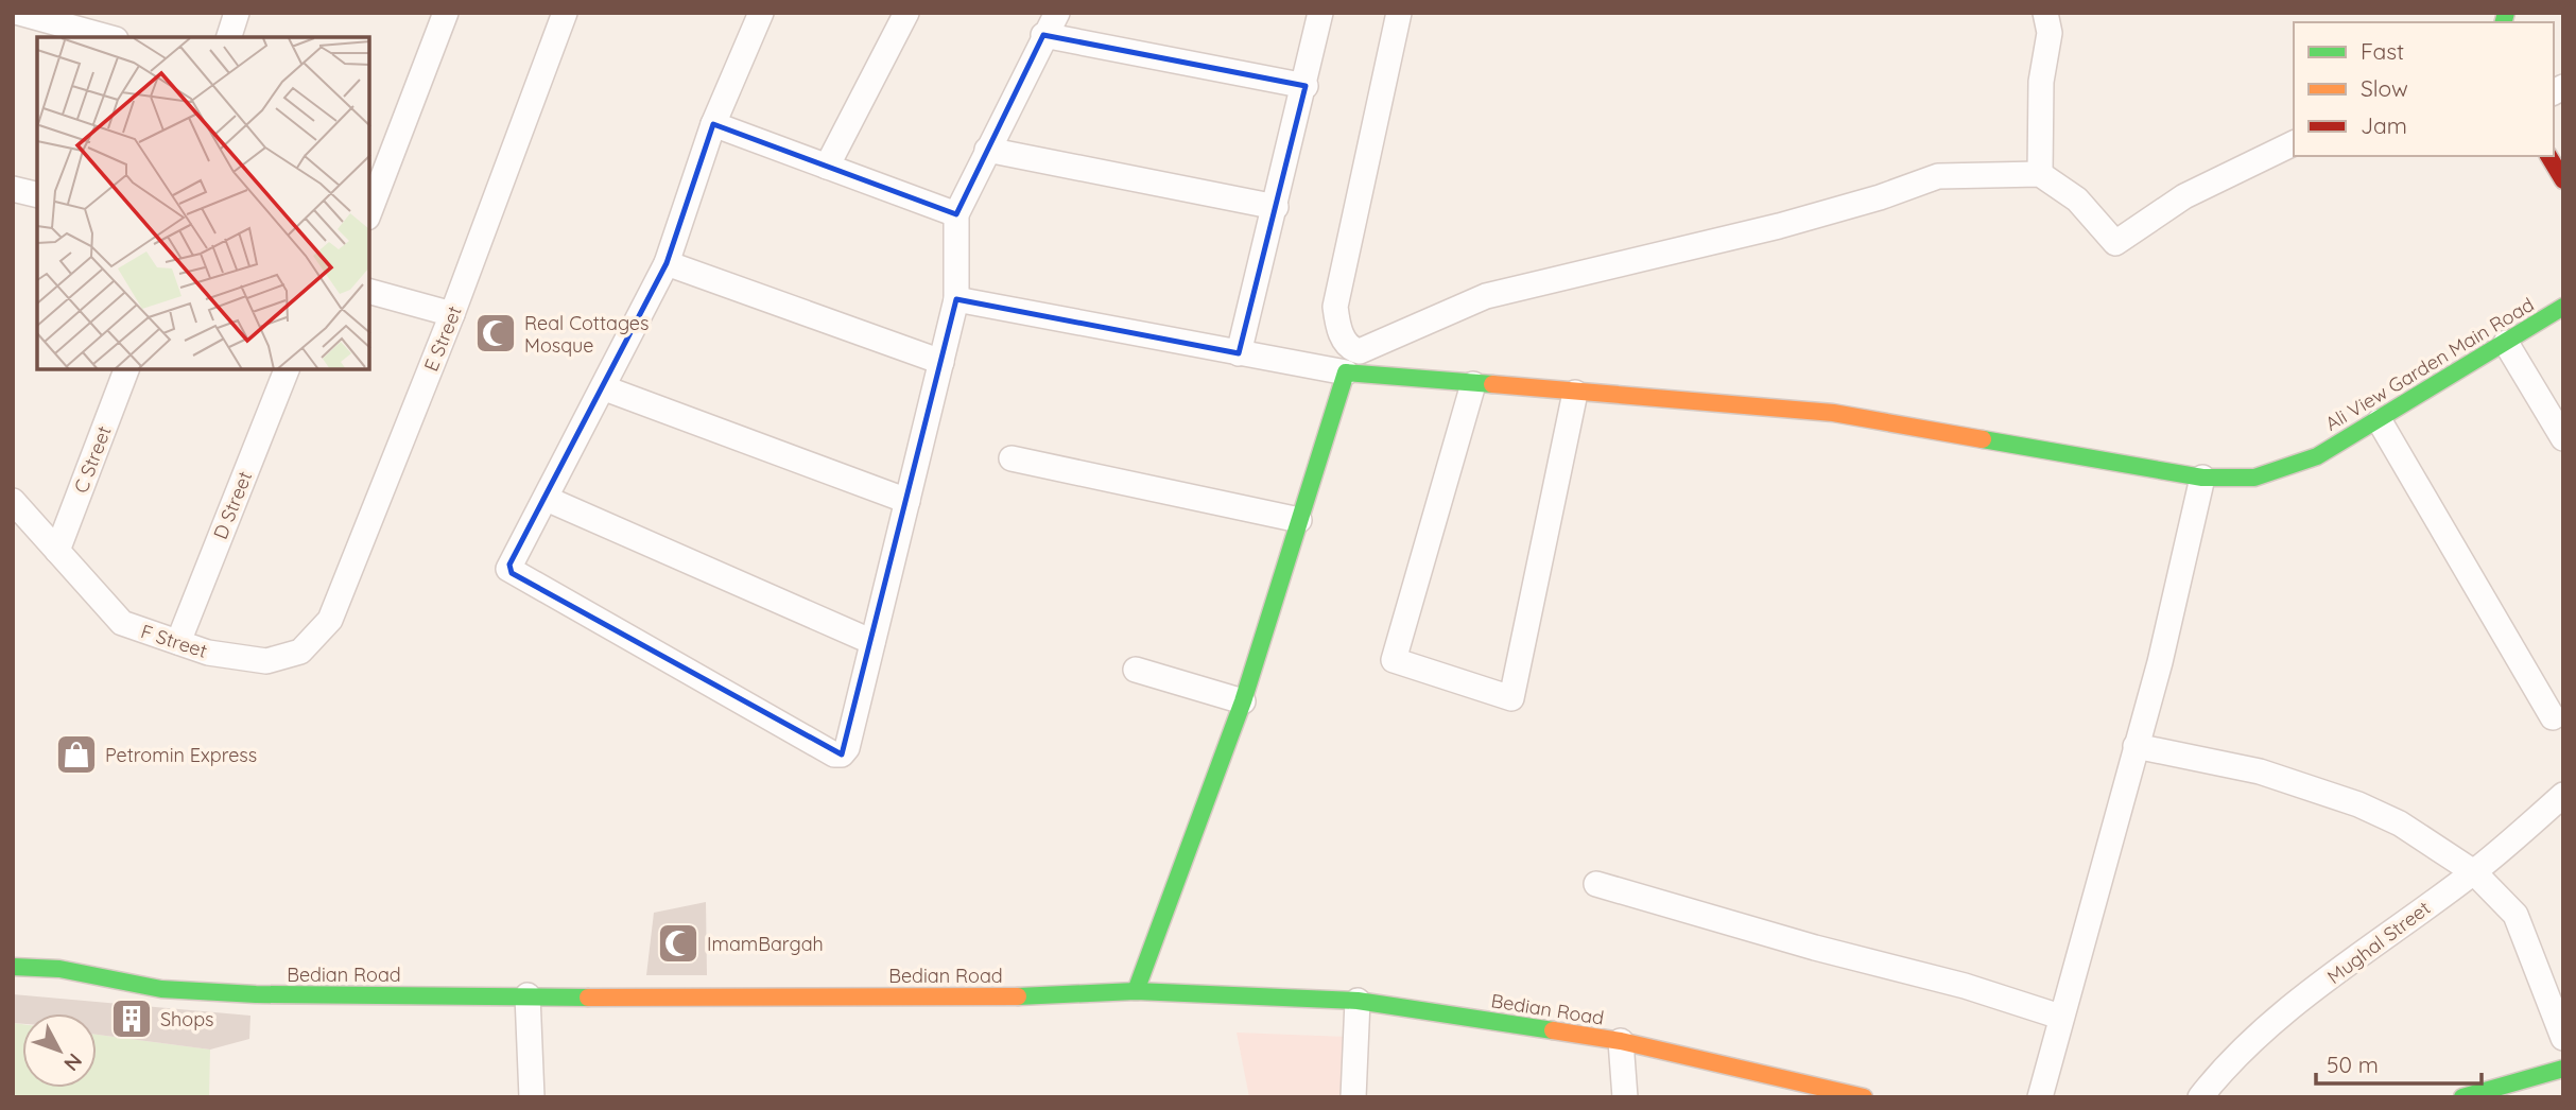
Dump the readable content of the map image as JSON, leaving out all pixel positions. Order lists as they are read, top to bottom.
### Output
{
  "streets": {
    "street": [
      "E Street",
      "Ali View Garden Main Road",
      "C Street",
      "D Street",
      "F Street",
      "Mughal Street",
      "Bedian Road"
    ]
  },
  "crossings": [
    ["E Street", "F Street"],
    ["C Street", "F Street"],
    ["D Street", "F Street"]
  ],
  "places": {
    "mosque": ["Real Cottages Mosque", "ImamBargah"],
    "shop": ["Petromin Express"],
    "building": ["Shops"]
  },
  "legend": ["Fast", "Slow", "Jam"],
  "scale_bar": "50 m",
  "north": "bottom right"
}
